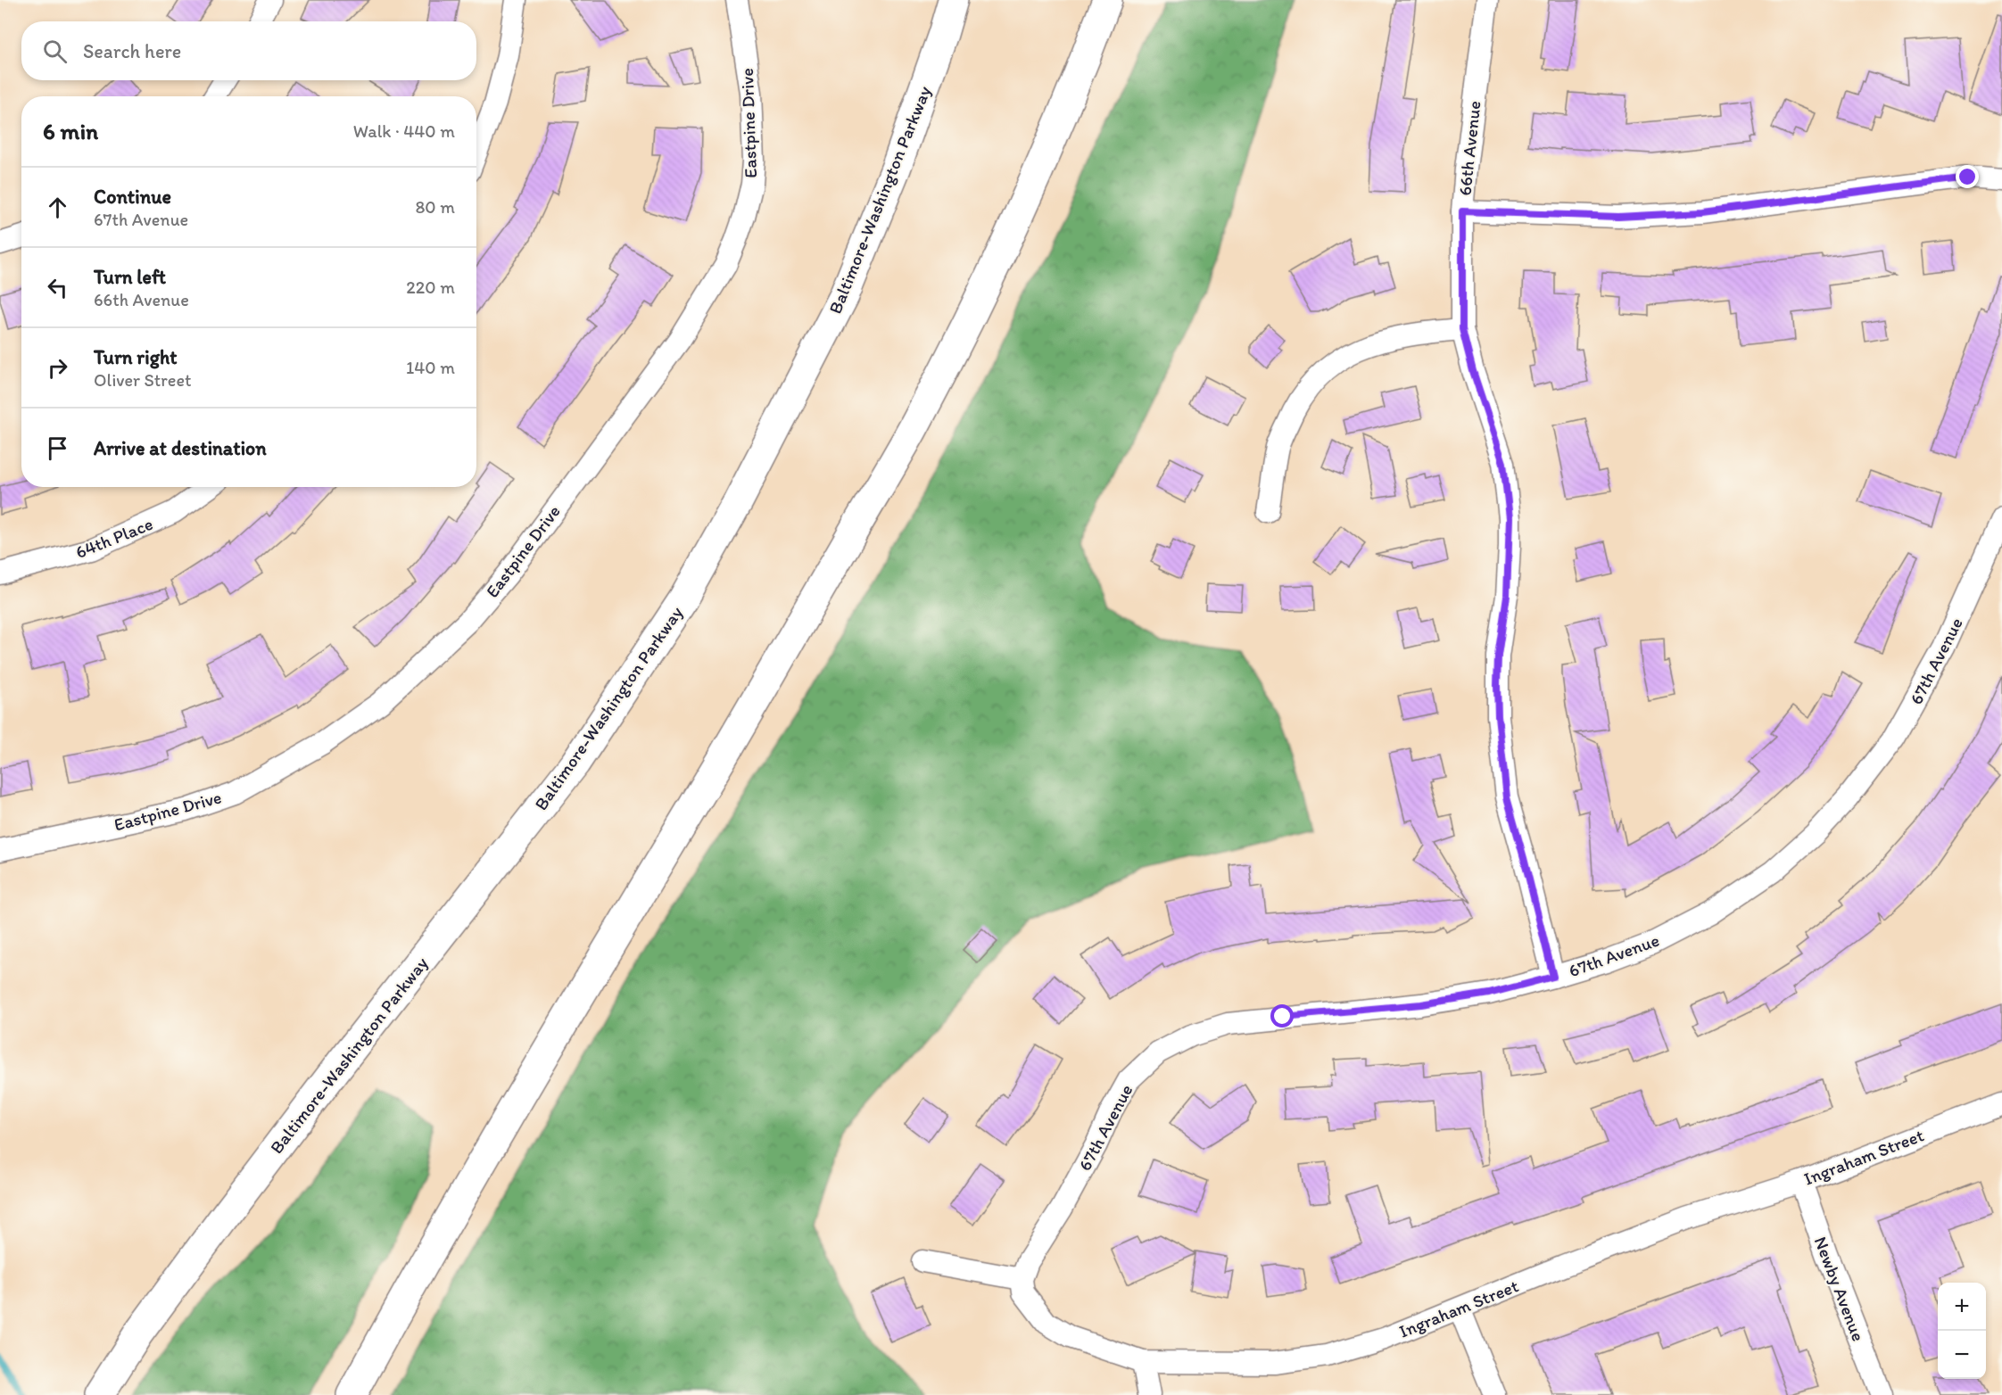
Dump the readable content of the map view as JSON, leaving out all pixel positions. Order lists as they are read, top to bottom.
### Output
{
  "streets": {
    "highway": ["Baltimore-Washington Parkway"],
    "street": [
      "Eastpine Drive",
      "66th Avenue",
      "64th Place",
      "67th Avenue",
      "Ingraham Street",
      "Newby Avenue"
    ]
  },
  "crossings": [
    ["66th Avenue", "67th Avenue"],
    ["67th Avenue", "Ingraham Street"],
    ["Ingraham Street", "Newby Avenue"]
  ],
  "page": {
    "search": "Search here",
    "heading": ["6 min", "Walk · 440 m"],
    "list": [
      ["Continue", "67th Avenue", "80 m"],
      ["Turn left", "66th Avenue", "220 m"],
      ["Turn right", "Oliver Street", "140 m"],
      "Arrive at destination"
    ],
    "map_buttons": ["+", "−"]
  }
}
